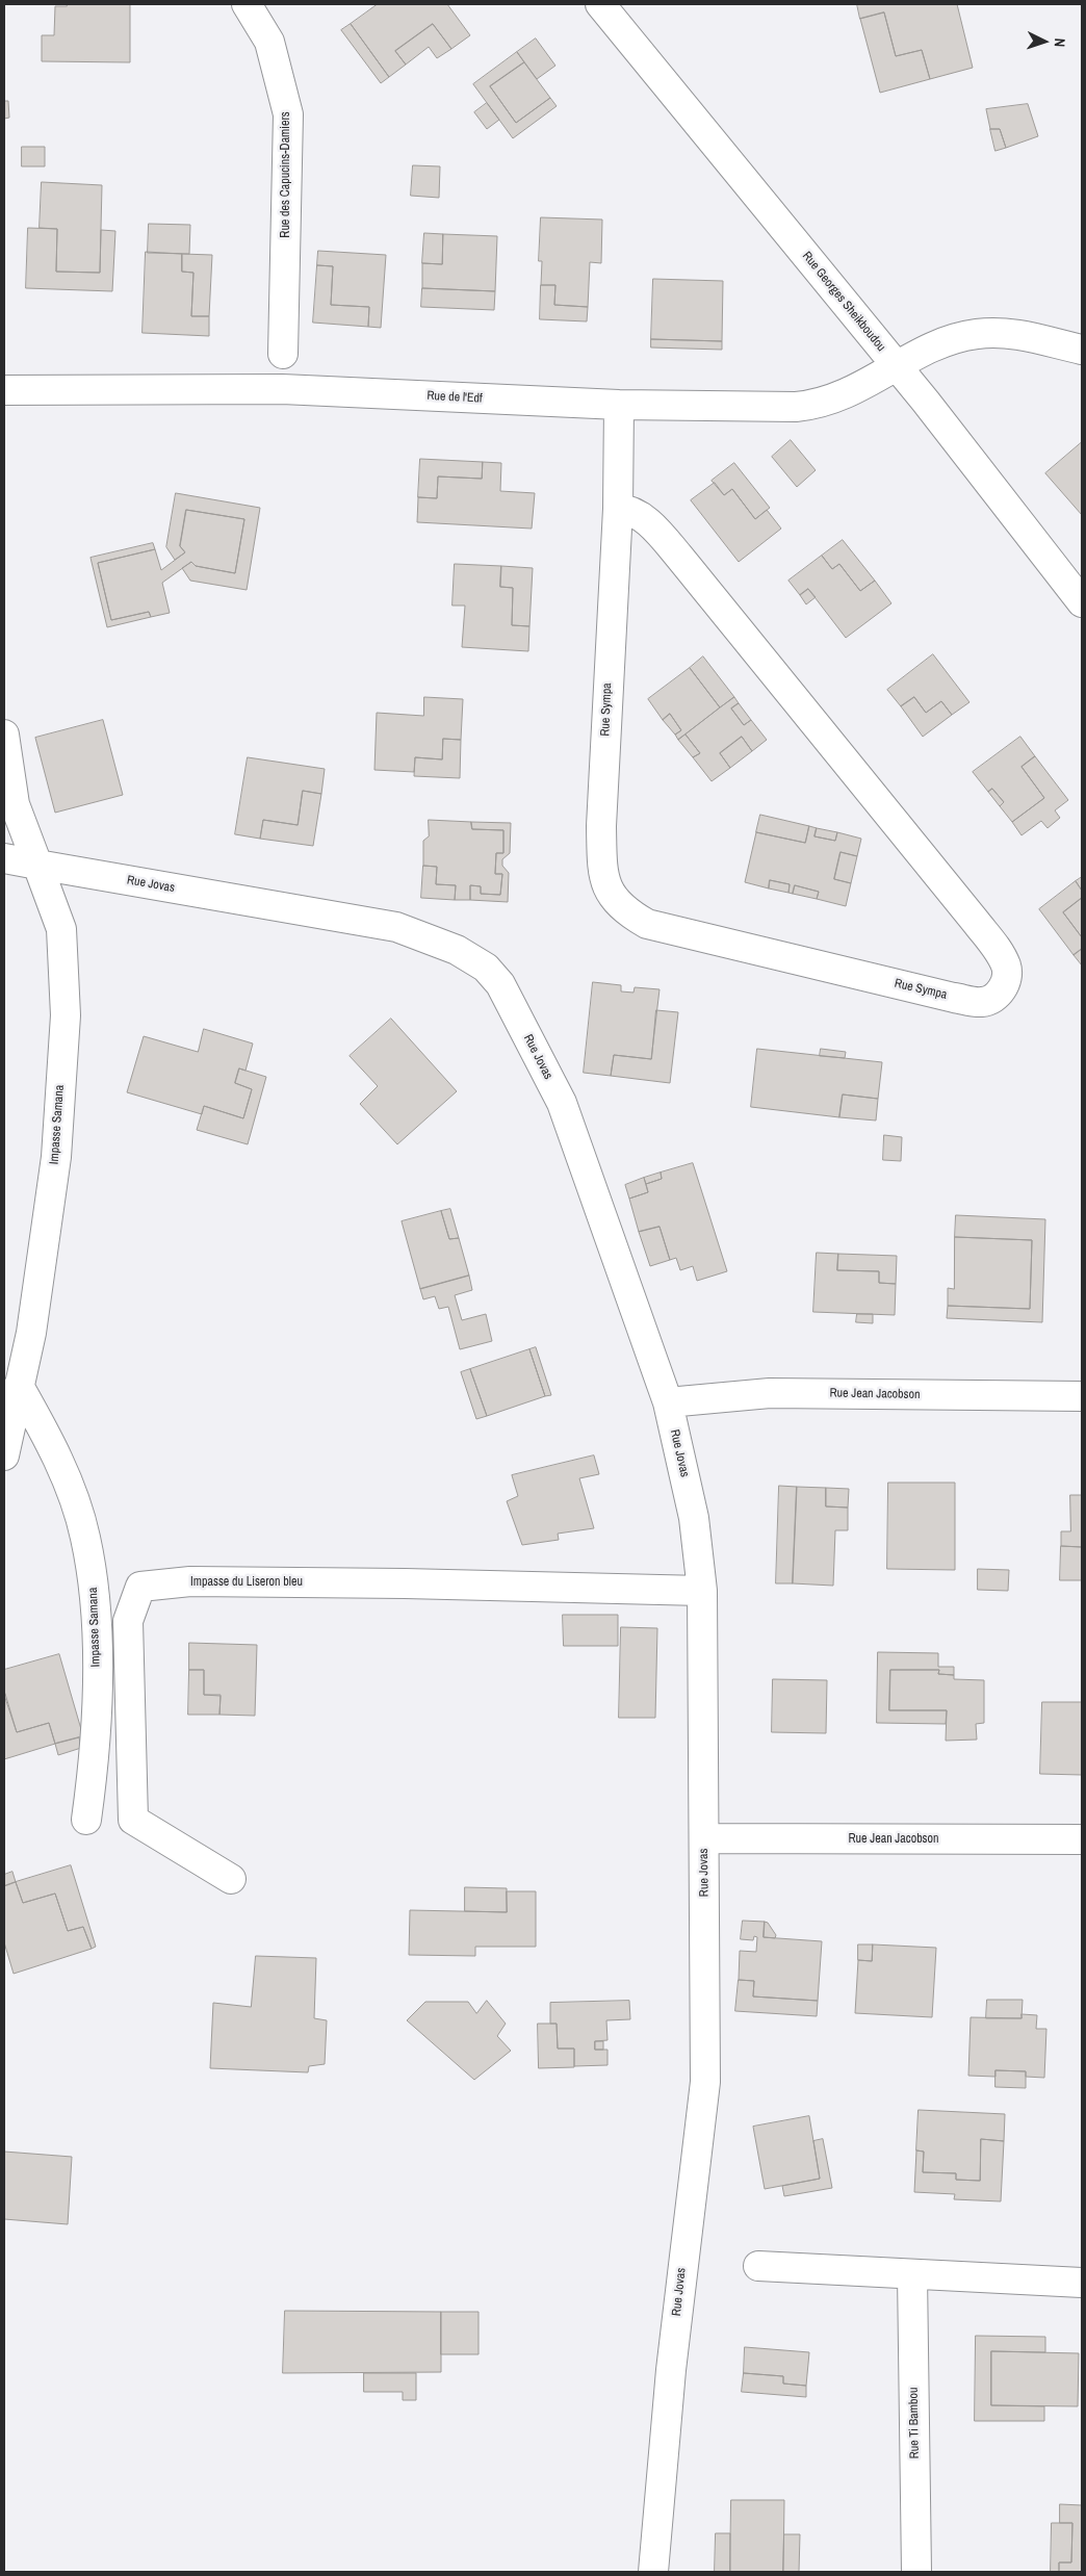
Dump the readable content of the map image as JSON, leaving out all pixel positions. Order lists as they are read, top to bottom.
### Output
{
  "streets": {
    "street": [
      "Rue des Capucins-Damiers",
      "Rue Georges Sheikboudou",
      "Rue de l'Edf",
      "Rue Sympa",
      "Rue Jovas",
      "Impasse Samana",
      "Rue Jean Jacobson",
      "Impasse du Liseron bleu",
      "Rue Ti Bambou"
    ]
  },
  "crossings": [
    ["Rue Georges Sheikboudou", "Rue de l'Edf"],
    ["Rue de l'Edf", "Rue Sympa"],
    ["Rue Jovas", "Impasse Samana"],
    ["Rue Jovas", "Rue Jean Jacobson"],
    ["Rue Jovas", "Impasse du Liseron bleu"]
  ],
  "north": "right"
}
